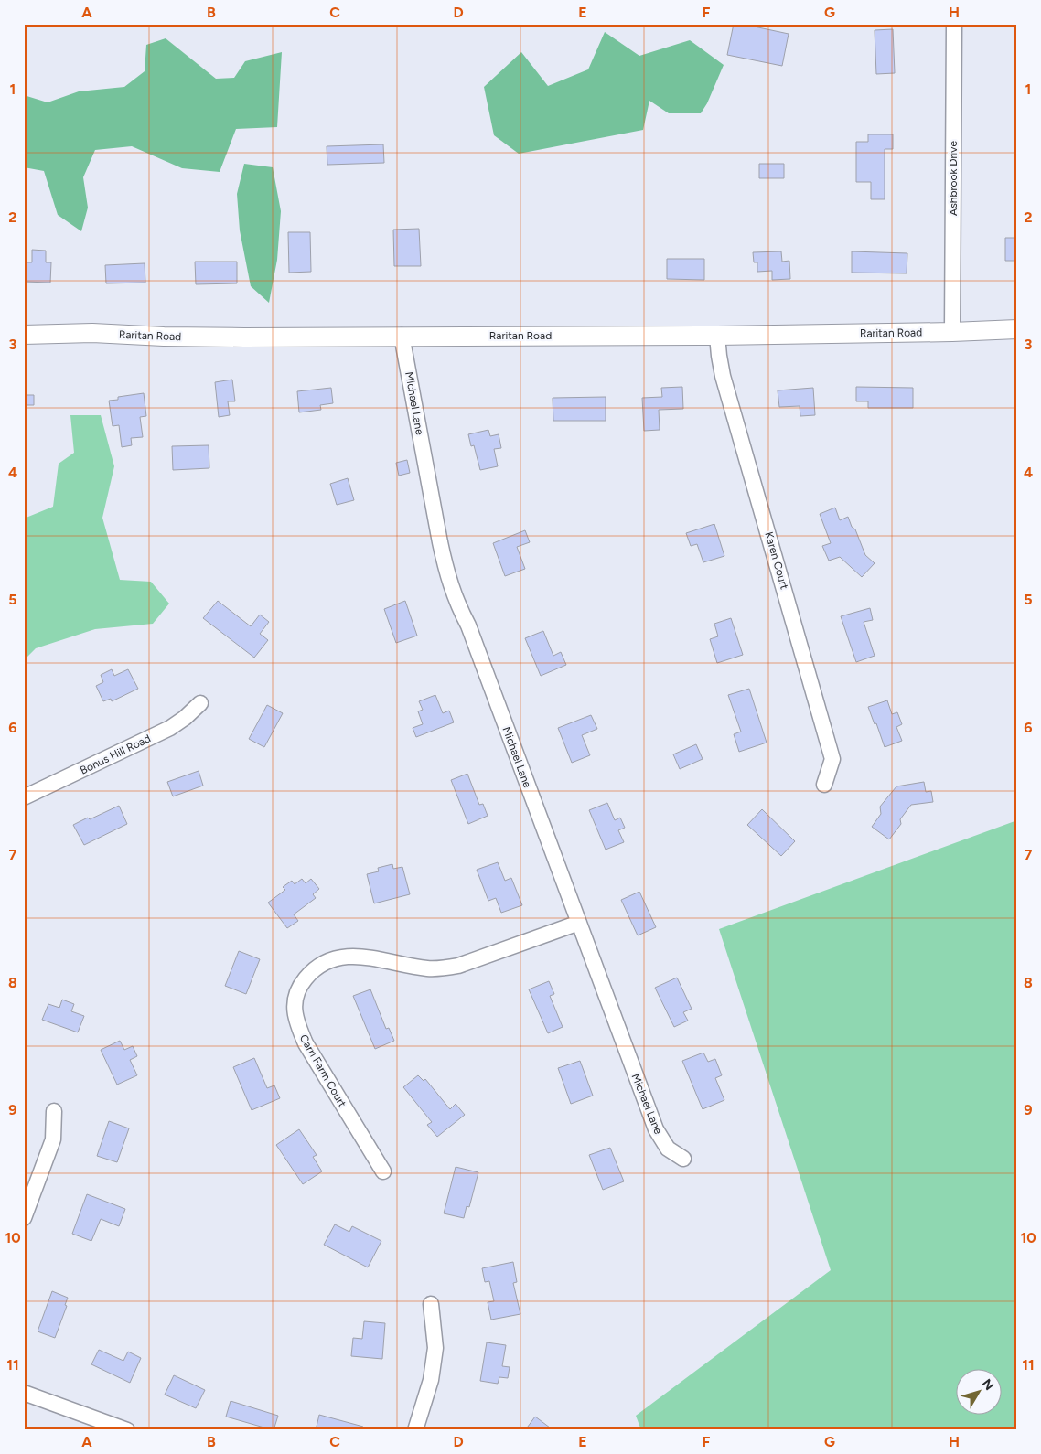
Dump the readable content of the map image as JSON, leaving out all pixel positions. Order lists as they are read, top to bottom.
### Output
{
  "streets": {
    "street": [
      "Ashbrook Drive",
      "Raritan Road",
      "Michael Lane",
      "Karen Court",
      "Bonus Hill Road",
      "Carri Farm Court"
    ]
  },
  "crossings": [
    ["Ashbrook Drive", "Raritan Road"],
    ["Raritan Road", "Michael Lane"],
    ["Raritan Road", "Karen Court"],
    ["Michael Lane", "Carri Farm Court"]
  ],
  "north": "top right",
  "grid": {
    "columns": [
      "A",
      "B",
      "C",
      "D",
      "E",
      "F",
      "G",
      "H"
    ],
    "rows": [
      "1",
      "2",
      "3",
      "4",
      "5",
      "6",
      "7",
      "8",
      "9",
      "10",
      "11"
    ]
  }
}
